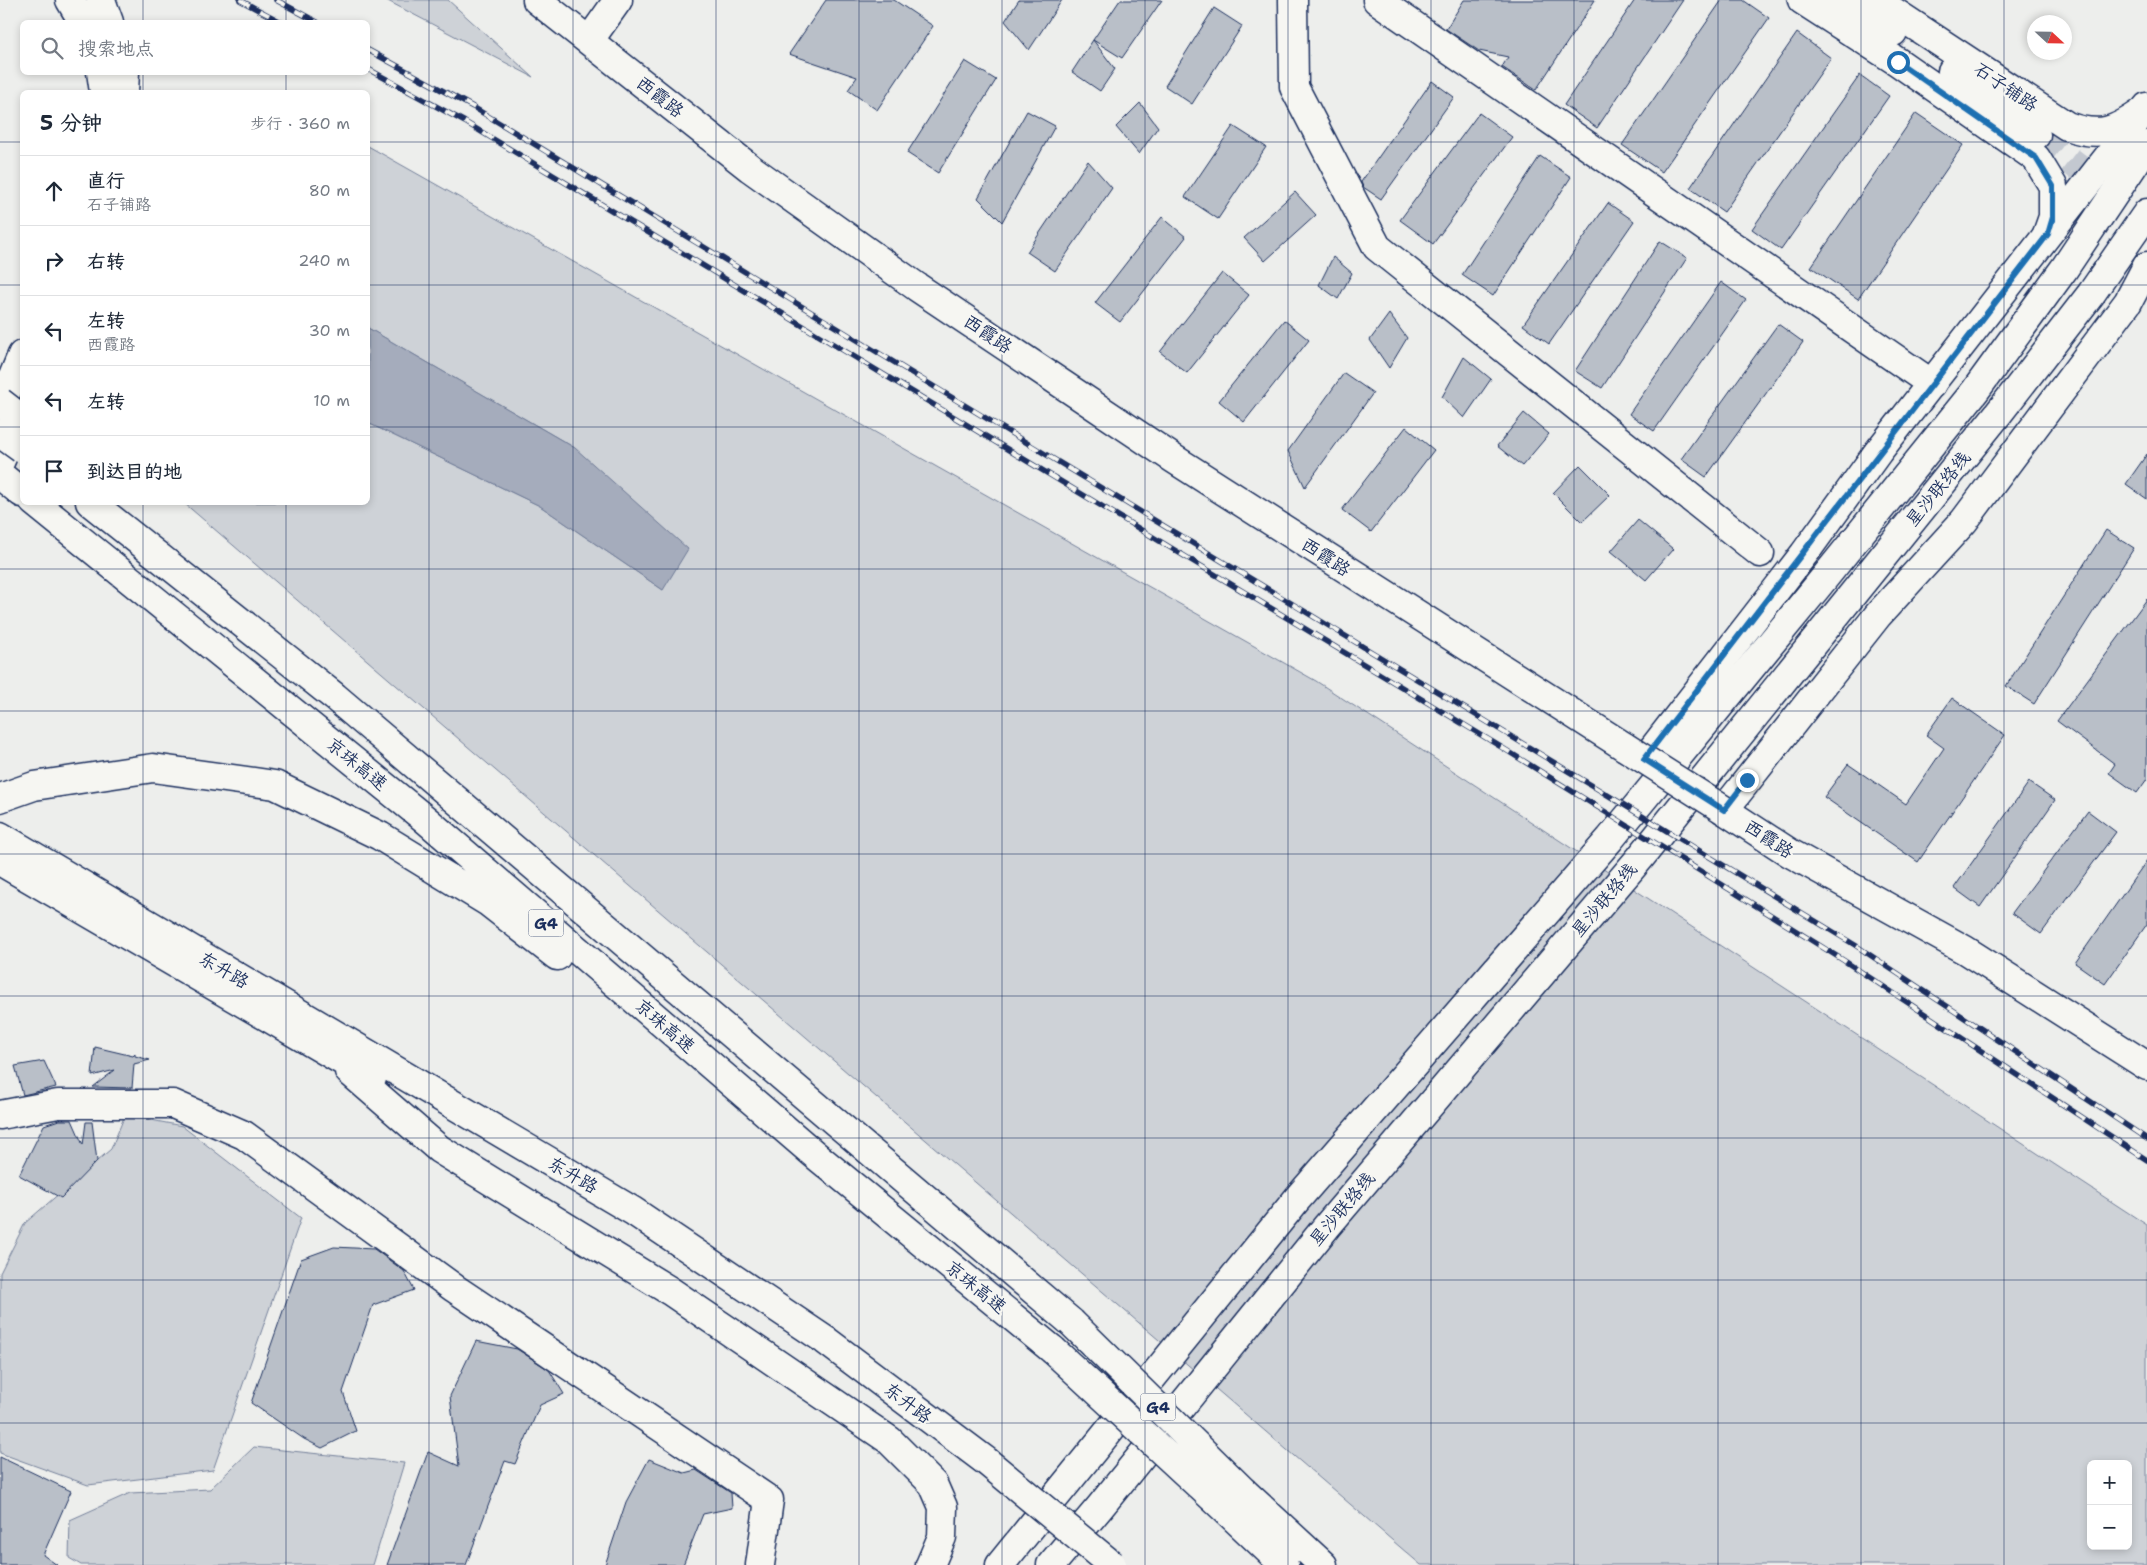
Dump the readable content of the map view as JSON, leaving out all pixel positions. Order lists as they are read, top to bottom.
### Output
{
  "streets": {
    "main road": [
      "石子铺路",
      "西霞路",
      "星沙联络线",
      "京珠高速",
      "G4",
      "东升路"
    ]
  },
  "north": "right",
  "page": {
    "search": "搜索地点",
    "heading": ["5 分钟", "步行 · 360 m"],
    "list": [
      ["直行", "石子铺路", "80 m"],
      ["右转", "240 m"],
      ["左转", "西霞路", "30 m"],
      ["左转", "10 m"],
      "到达目的地"
    ],
    "map_buttons": ["+", "−"]
  }
}
